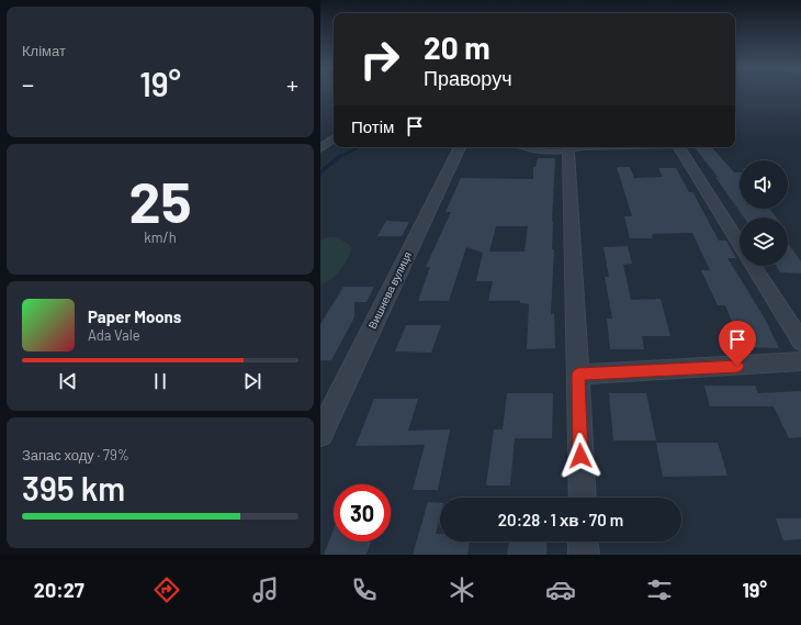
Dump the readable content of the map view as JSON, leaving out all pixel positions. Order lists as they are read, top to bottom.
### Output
{
  "streets": {
    "street": ["Вишнева вулиця"]
  },
  "page": {
    "tile": [
      "Клімат",
      ["25", "km/h"],
      ["Запас ходу · 79%", "395 km"]
    ],
    "turn": ["20 m", "Праворуч"],
    "heat": ["−", "19°", "+"],
    "then": "Потім",
    "song": ["Paper Moons", "Ada Vale"],
    "limit": "30",
    "trip": "20:28 · 1 хв · 70 m",
    "tabs": ["20:27", "19°"]
  }
}
